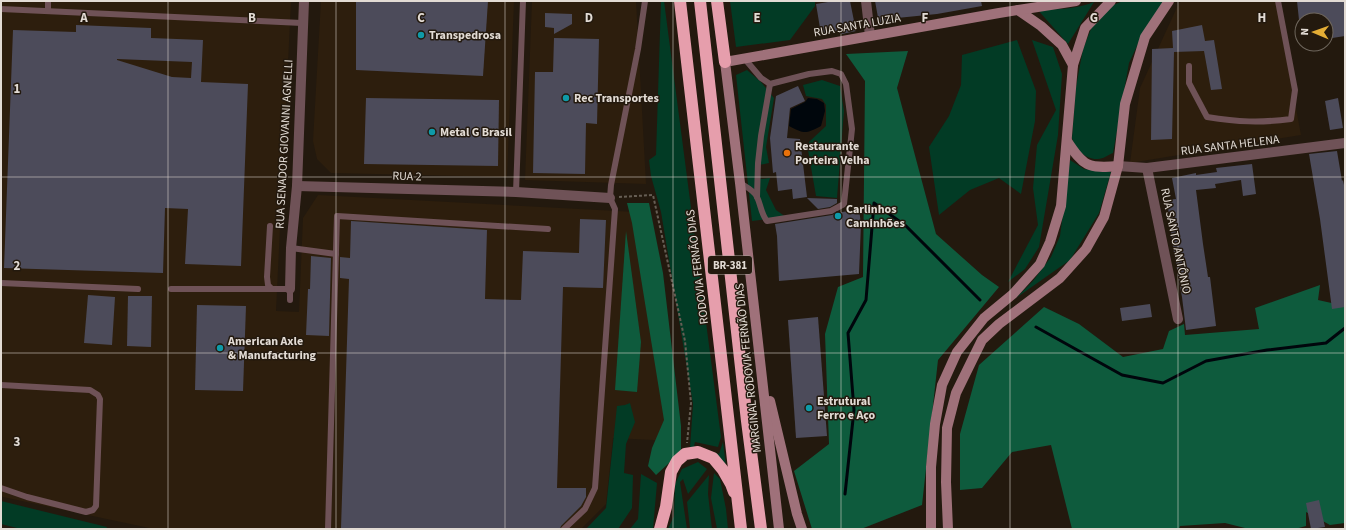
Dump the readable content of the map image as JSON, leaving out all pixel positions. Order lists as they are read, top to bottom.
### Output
{
  "streets": {
    "highway": ["BR-381", "RODOVIA FERNÃO DIAS"],
    "main road": ["RUA SANTA LUZIA", "MARGINAL RODOVIA FERNÃO DIAS"],
    "street": [
      "RUA SENADOR GIOVANNI AGNELLI",
      "RUA SANTA HELENA",
      "RUA 2",
      "RUA SANTO ANTÔNIO"
    ]
  },
  "crossings": [
    ["RUA SANTA LUZIA", "BR-381"],
    ["RUA SANTA LUZIA", "MARGINAL RODOVIA FERNÃO DIAS"],
    ["RUA SENADOR GIOVANNI AGNELLI", "RUA 2"],
    ["RUA SANTA HELENA", "RUA SANTO ANTÔNIO"],
    ["BR-381", "MARGINAL RODOVIA FERNÃO DIAS"]
  ],
  "places": [
    "Transpedrosa",
    "Rec Transportes",
    "Metal G Brasil",
    "Restaurante Porteira Velha",
    "Carlinhos Caminhões",
    "American Axle & Manufacturing",
    "Estrutural Ferro e Aço"
  ],
  "north": "left",
  "grid": {
    "columns": [
      "A",
      "B",
      "C",
      "D",
      "E",
      "F",
      "G",
      "H"
    ],
    "rows": ["1", "2", "3"]
  }
}
